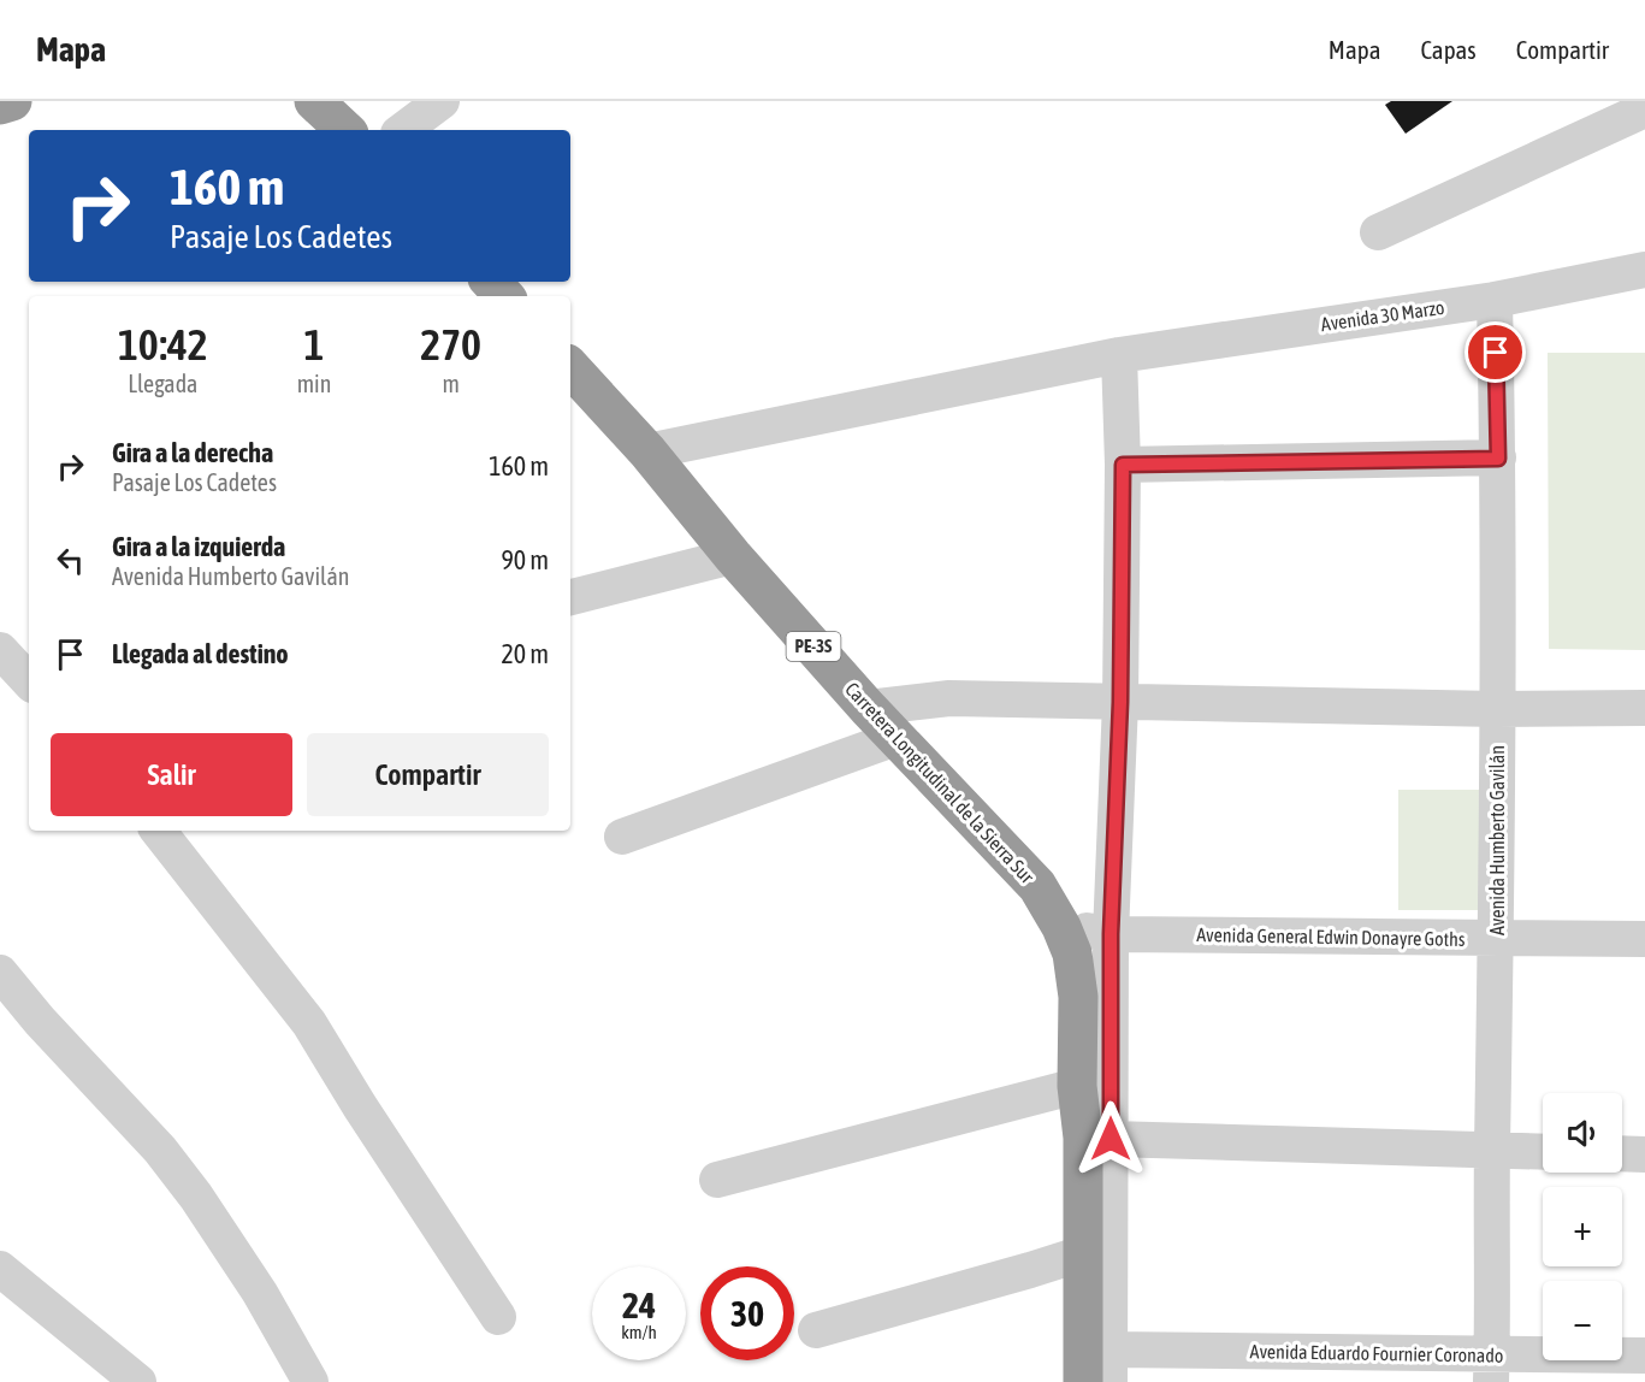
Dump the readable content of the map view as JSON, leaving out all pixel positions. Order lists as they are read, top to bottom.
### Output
{
  "streets": {
    "highway": ["PE-3S", "Carretera Longitudinal de la Sierra Sur"],
    "street": [
      "Avenida 30 Marzo",
      "Avenida Humberto Gavilán",
      "Avenida General Edwin Donayre Goths",
      "Avenida Eduardo Fournier Coronado"
    ]
  },
  "crossings": [
    ["Avenida 30 Marzo", "Carretera Longitudinal de la Sierra Sur"],
    ["Avenida 30 Marzo", "Avenida Humberto Gavilán"],
    ["Carretera Longitudinal de la Sierra Sur", "Avenida General Edwin Donayre Goths"],
    ["Avenida Humberto Gavilán", "Avenida General Edwin Donayre Goths"],
    ["Avenida Humberto Gavilán", "Avenida Eduardo Fournier Coronado"]
  ],
  "page": {
    "header": "Mapa",
    "nav": ["Mapa", "Capas", "Compartir"],
    "turn": ["160 m", "Pasaje Los Cadetes"],
    "eta": [
      "10:42",
      "Llegada",
      "1",
      "min",
      "270",
      "m"
    ],
    "list": [
      {
        "name": "Gira a la derecha",
        "note": "Pasaje Los Cadetes",
        "value": "160 m"
      },
      {
        "name": "Gira a la izquierda",
        "note": "Avenida Humberto Gavilán",
        "value": "90 m"
      },
      {
        "name": "Llegada al destino",
        "value": "20 m"
      }
    ],
    "buttons": ["Salir", "Compartir"],
    "map_buttons": ["+", "−"],
    "speed": "24 km/h",
    "limit": "30"
  }
}
